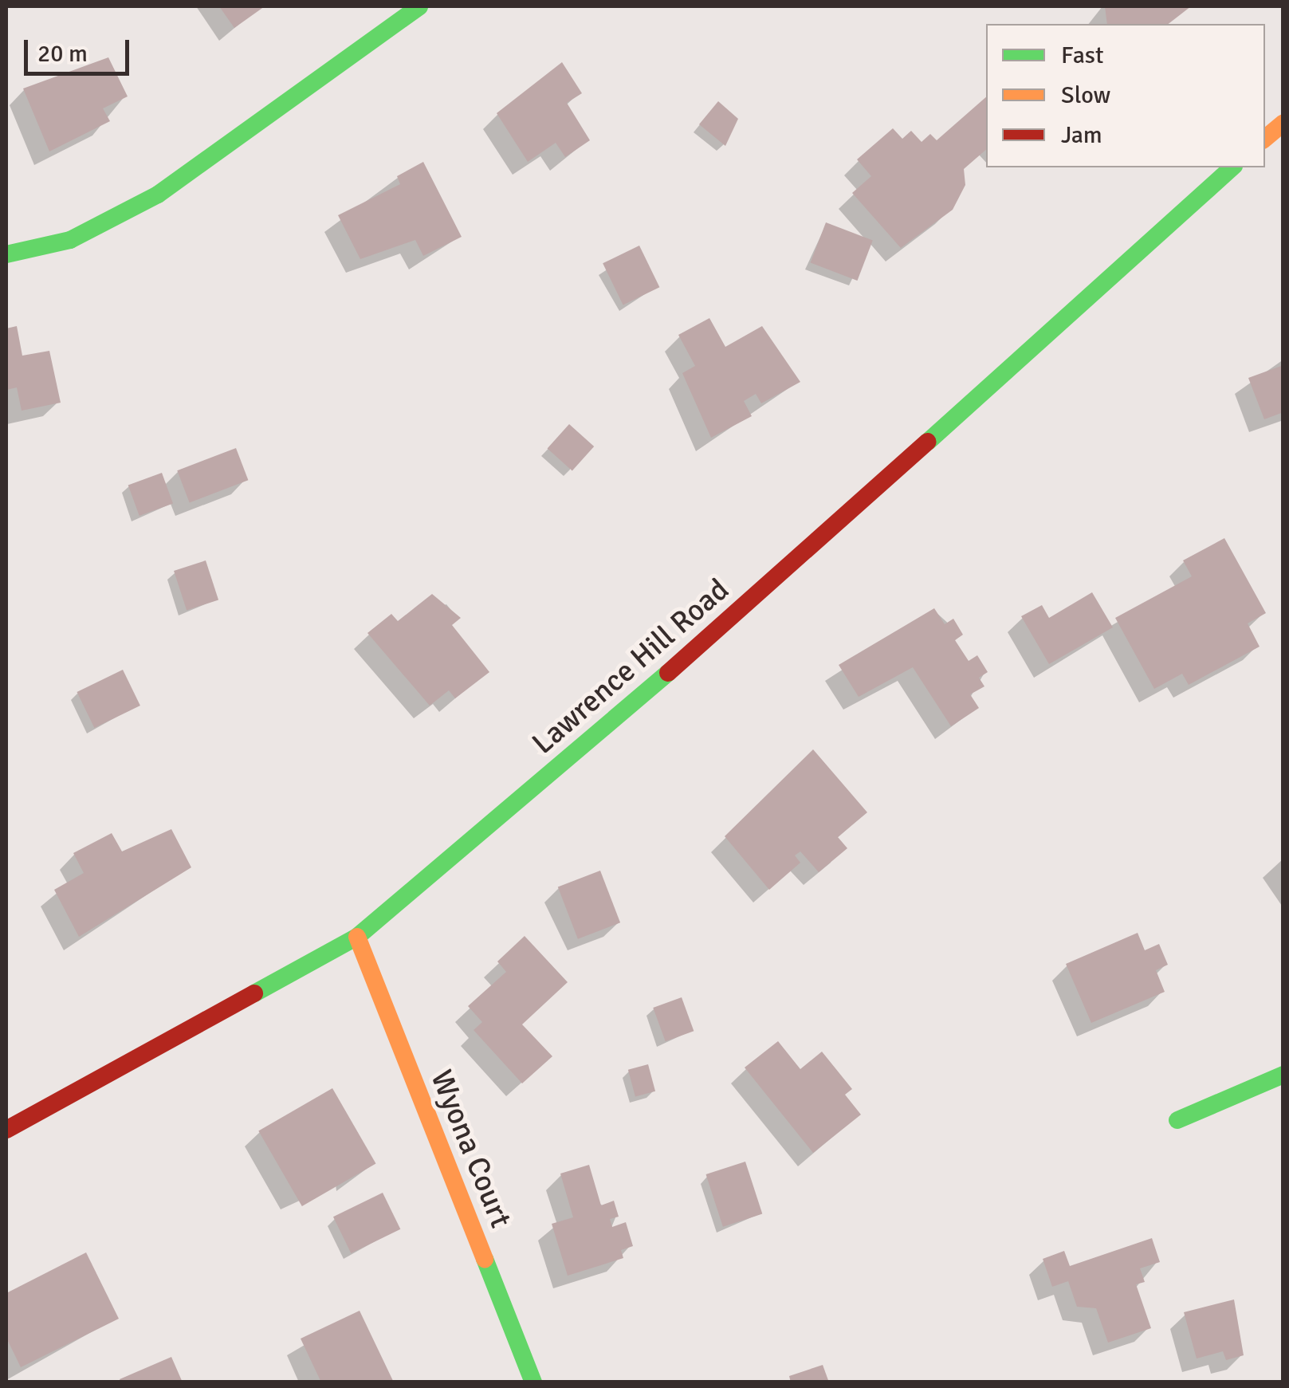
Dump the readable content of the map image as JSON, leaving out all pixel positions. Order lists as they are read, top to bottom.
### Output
{
  "streets": {
    "main road": ["Lawrence Hill Road", "Wyona Court"]
  },
  "crossings": [
    ["Lawrence Hill Road", "Wyona Court"]
  ],
  "legend": ["Fast", "Slow", "Jam"],
  "scale_bar": "20 m"
}
